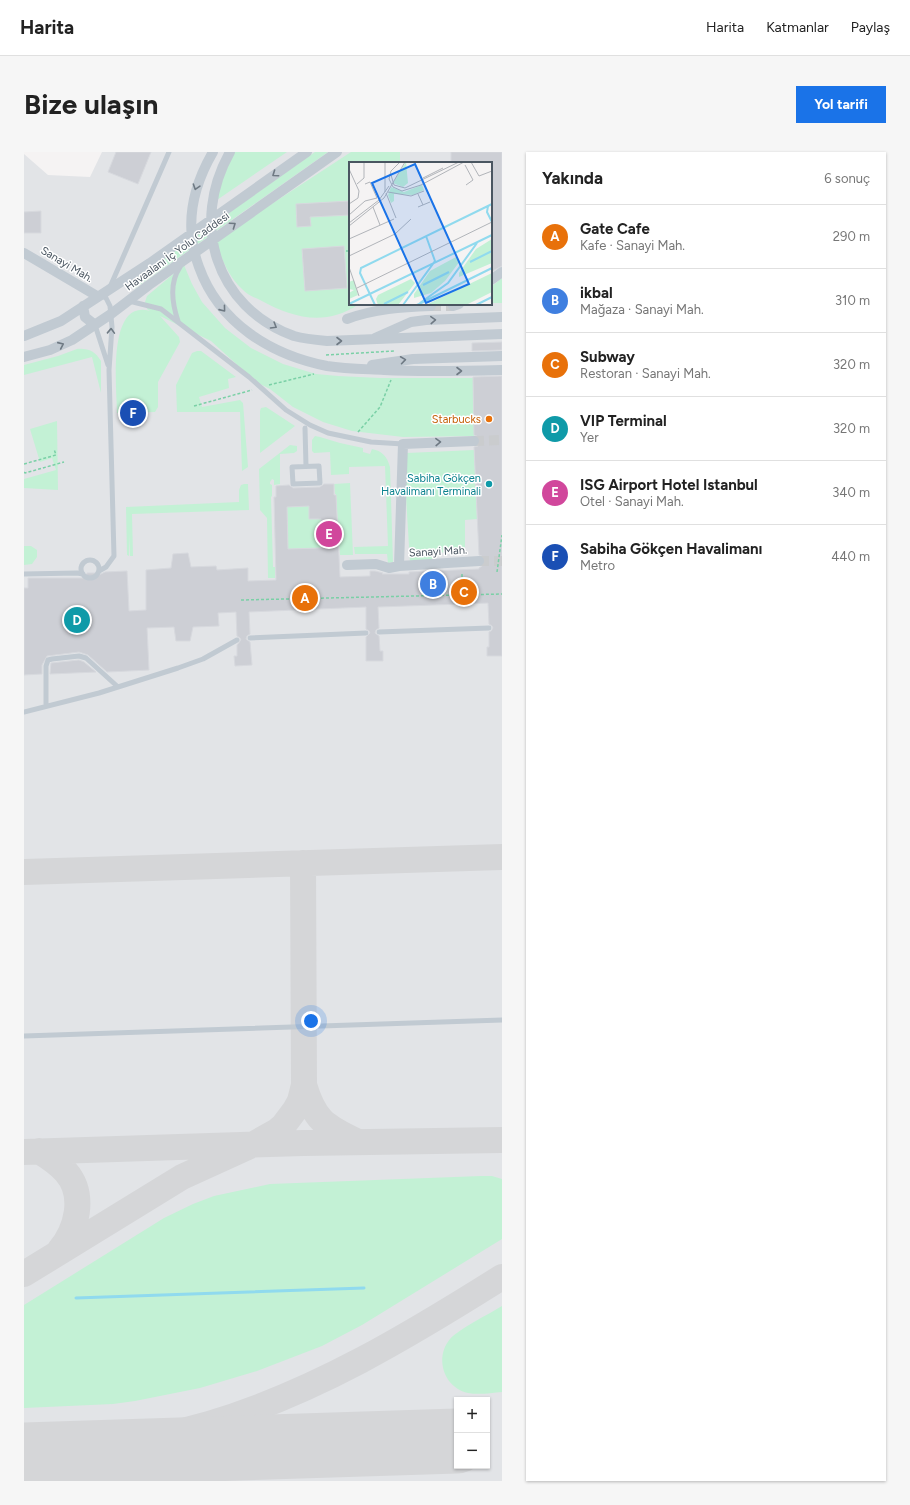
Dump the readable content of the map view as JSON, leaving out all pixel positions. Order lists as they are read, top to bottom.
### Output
{
  "streets": {
    "street": ["Havaalanı İç Yolu Caddesi", "Sanayi Mah."]
  },
  "crossings": [
    ["Havaalanı İç Yolu Caddesi", "Sanayi Mah."]
  ],
  "places": ["Starbucks", "Sabiha Gökçen Havalimanı Terminali"],
  "page": {
    "header": "Harita",
    "nav": ["Harita", "Katmanlar", "Paylaş"],
    "buttons": "Yol tarifi",
    "title": "Bize ulaşın",
    "heading": ["Yakında", "6 sonuç"],
    "list": [
      {
        "mark": "A",
        "name": "Gate Cafe",
        "note": "Kafe · Sanayi Mah.",
        "value": "290 m"
      },
      {
        "mark": "B",
        "name": "ikbal",
        "note": "Mağaza · Sanayi Mah.",
        "value": "310 m"
      },
      {
        "mark": "C",
        "name": "Subway",
        "note": "Restoran · Sanayi Mah.",
        "value": "320 m"
      },
      {
        "mark": "D",
        "name": "VIP Terminal",
        "note": "Yer",
        "value": "320 m"
      },
      {
        "mark": "E",
        "name": "ISG Airport Hotel Istanbul",
        "note": "Otel · Sanayi Mah.",
        "value": "340 m"
      },
      {
        "mark": "F",
        "name": "Sabiha Gökçen Havalimanı",
        "note": "Metro",
        "value": "440 m"
      }
    ],
    "pins": [
      "F",
      "E",
      "B",
      "C",
      "A",
      "D"
    ],
    "map_buttons": ["+", "−"]
  }
}
